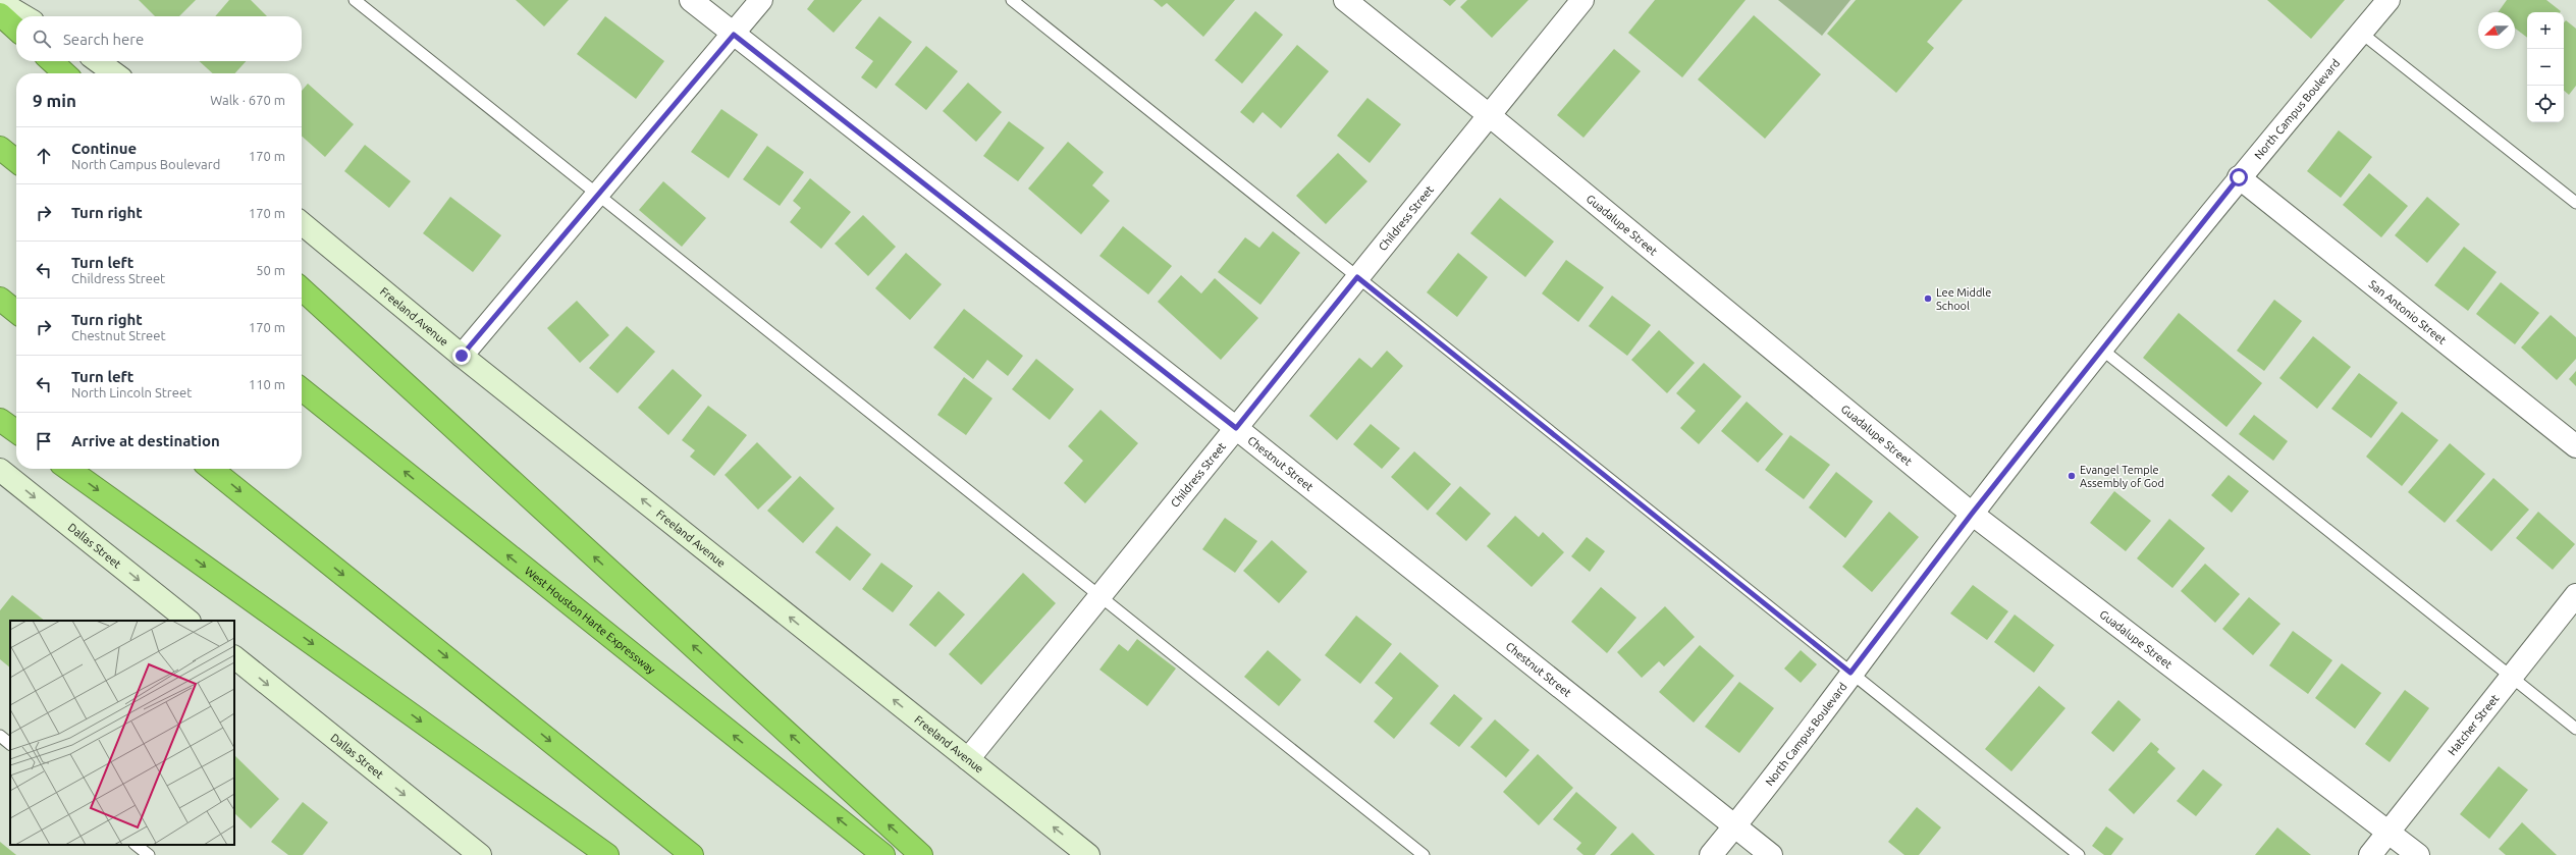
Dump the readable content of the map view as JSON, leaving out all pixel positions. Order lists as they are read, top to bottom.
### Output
{
  "streets": {
    "highway": ["West Houston Harte Expressway"],
    "main road": ["Freeland Avenue", "Dallas Street"],
    "street": [
      "North Campus Boulevard",
      "Childress Street",
      "Guadalupe Street",
      "San Antonio Street",
      "Chestnut Street",
      "Hatcher Street"
    ]
  },
  "crossings": [
    ["North Campus Boulevard", "Guadalupe Street"],
    ["North Campus Boulevard", "San Antonio Street"],
    ["North Campus Boulevard", "Chestnut Street"],
    ["Childress Street", "Guadalupe Street"],
    ["Childress Street", "Freeland Avenue"],
    ["Childress Street", "Chestnut Street"],
    ["Guadalupe Street", "Hatcher Street"]
  ],
  "one_way": ["Freeland Avenue", "Dallas Street"],
  "places": ["Lee Middle School", "Evangel Temple Assembly of God"],
  "north": "left",
  "page": {
    "map_buttons": ["+", "−"],
    "search": "Search here",
    "heading": ["9 min", "Walk · 670 m"],
    "list": [
      ["Continue", "North Campus Boulevard", "170 m"],
      ["Turn right", "170 m"],
      ["Turn left", "Childress Street", "50 m"],
      ["Turn right", "Chestnut Street", "170 m"],
      ["Turn left", "North Lincoln Street", "110 m"],
      "Arrive at destination"
    ]
  }
}
